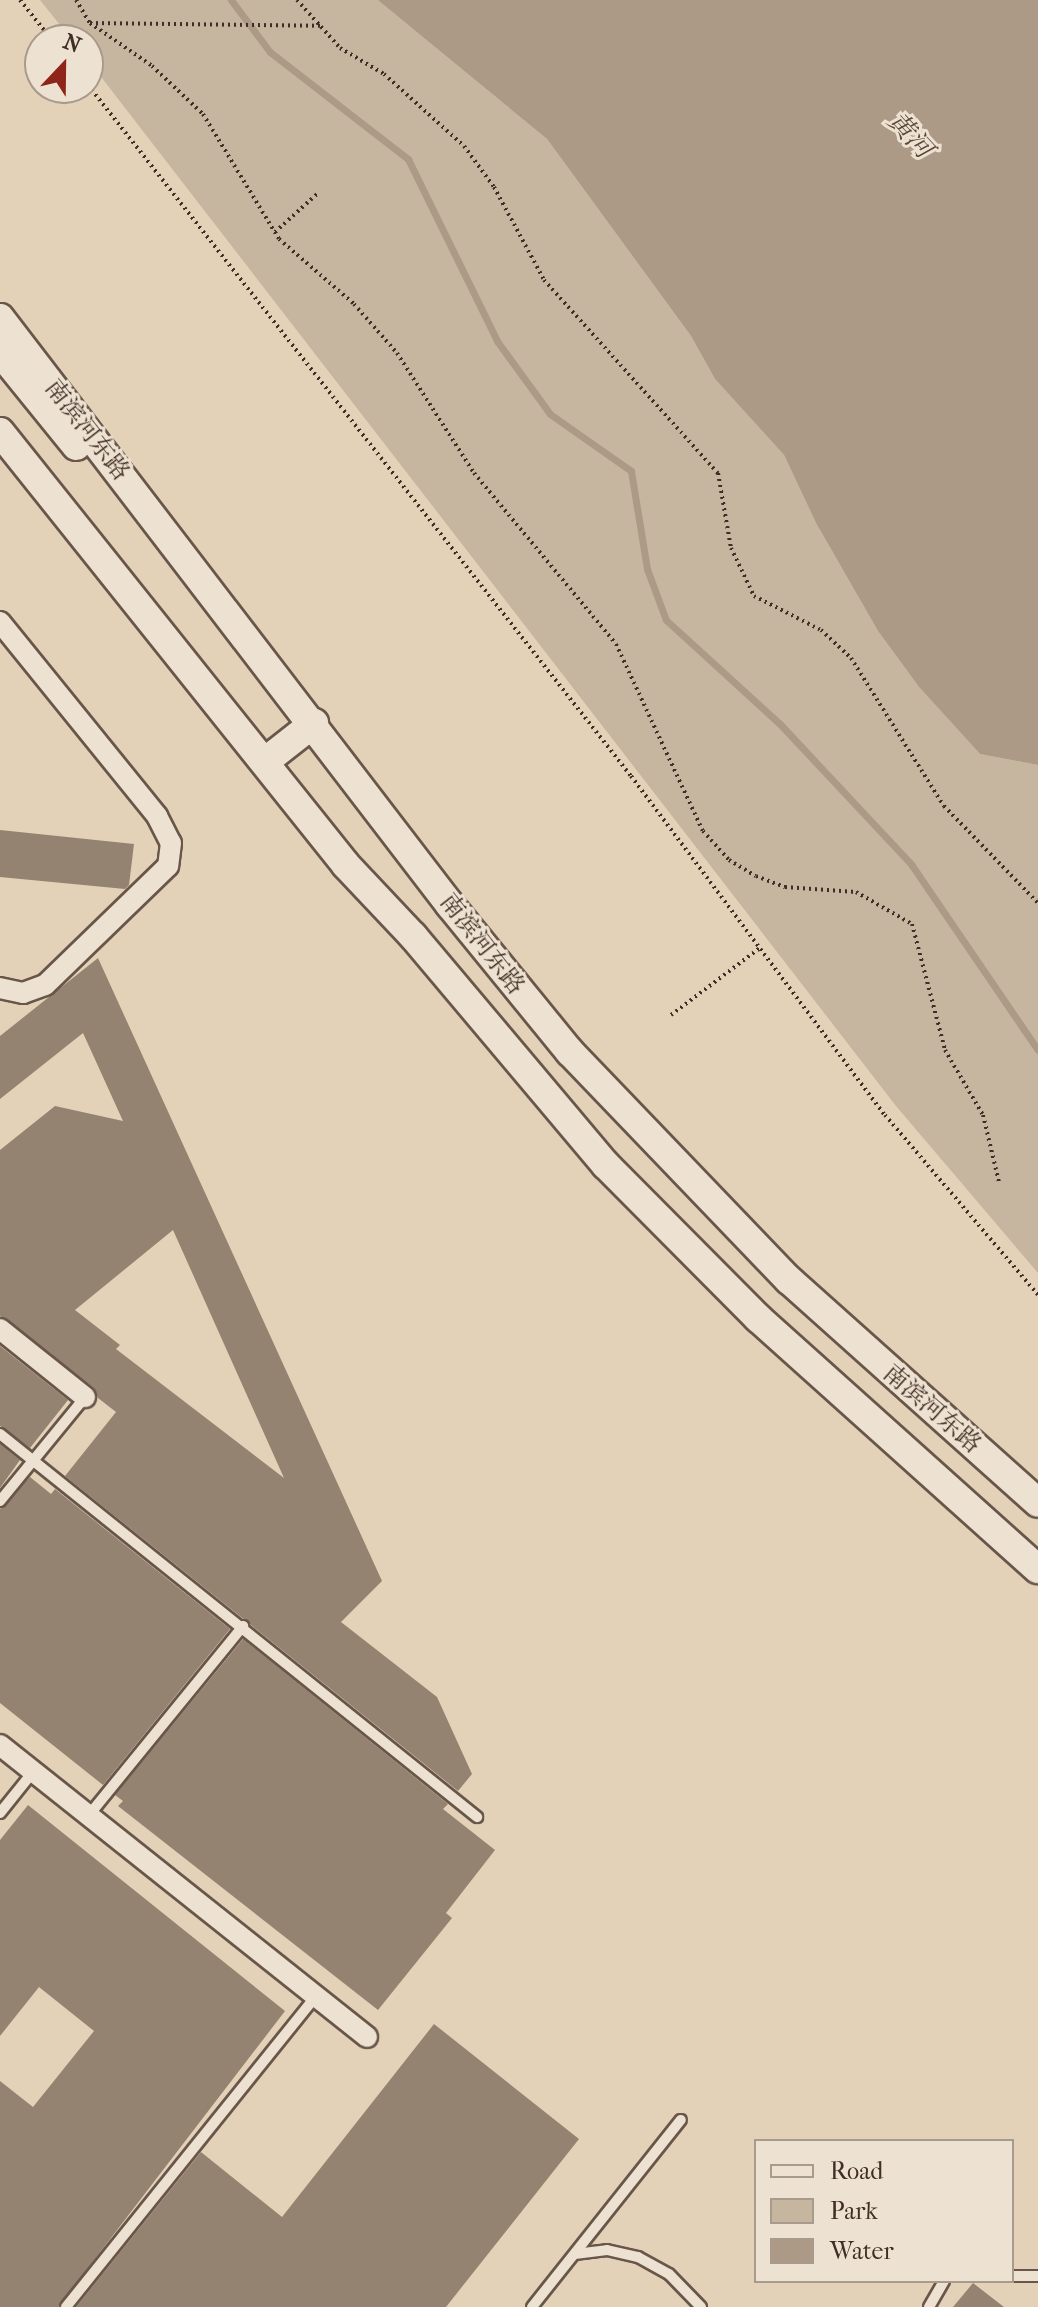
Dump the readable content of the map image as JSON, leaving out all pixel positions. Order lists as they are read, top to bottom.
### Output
{
  "streets": {
    "main road": ["南滨河东路"]
  },
  "water": ["黄河"],
  "legend": ["Road", "Park", "Water"],
  "north": "top"
}
